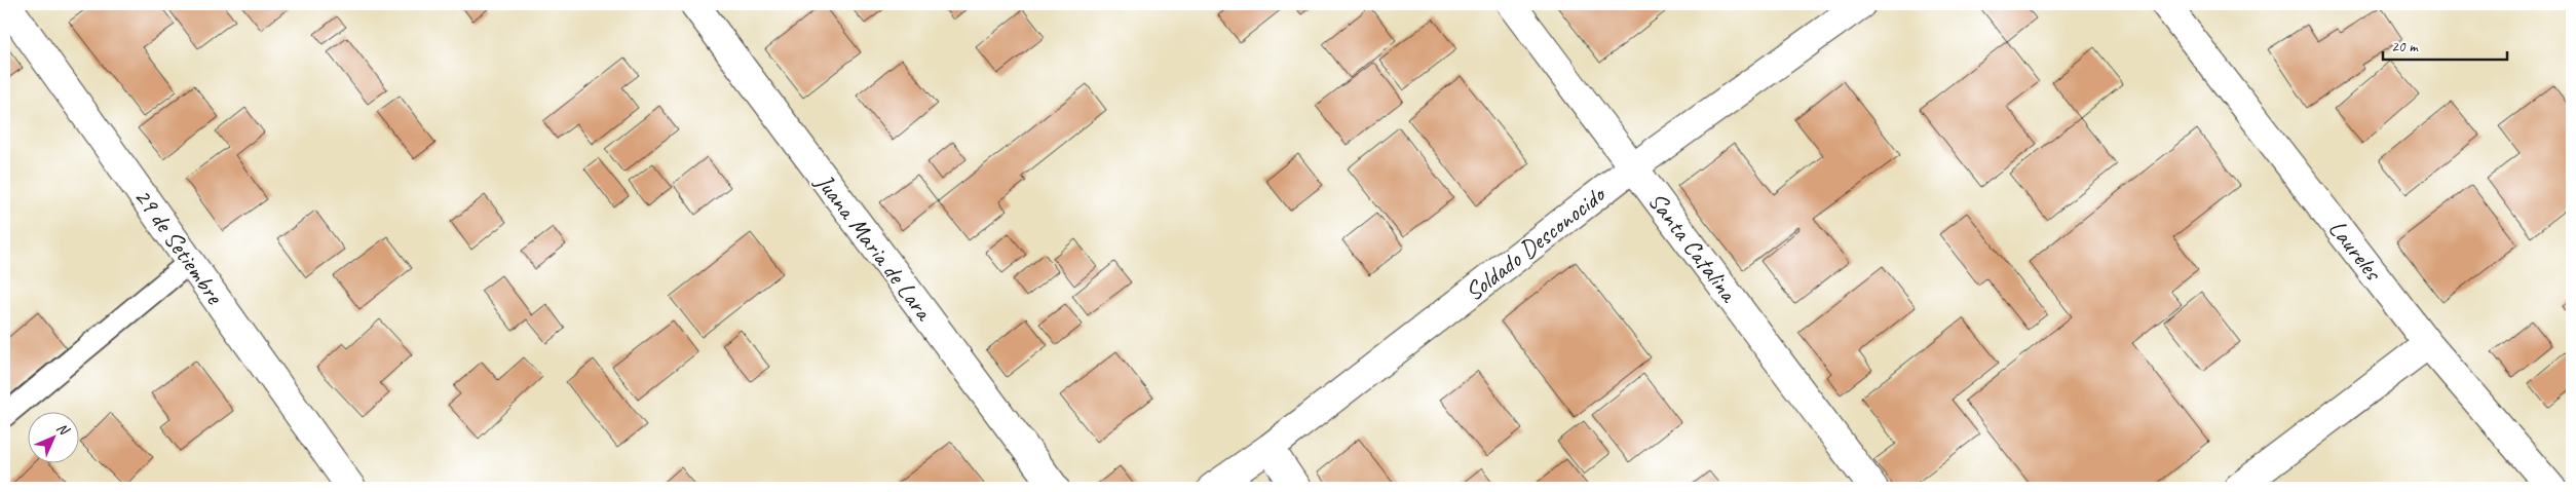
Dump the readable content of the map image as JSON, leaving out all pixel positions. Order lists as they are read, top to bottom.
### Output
{
  "streets": {
    "street": [
      "Soldado Desconocido",
      "29 de Setiembre",
      "Juana Maria de Lara",
      "Santa Catalina",
      "Laureles"
    ]
  },
  "crossings": [
    ["Soldado Desconocido", "Santa Catalina"]
  ],
  "scale_bar": "20 m",
  "north": "top right"
}
